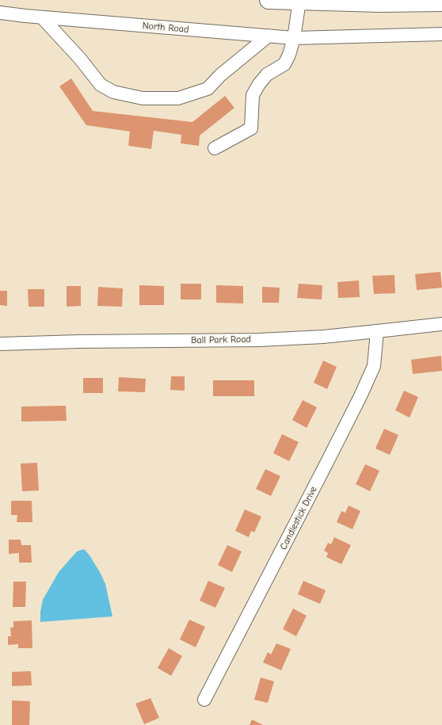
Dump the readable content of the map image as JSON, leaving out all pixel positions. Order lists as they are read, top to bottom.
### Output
{
  "streets": {
    "street": ["North Road", "Ball Park Road", "Candlestick Drive"]
  },
  "crossings": [
    ["Ball Park Road", "Candlestick Drive"]
  ]
}
